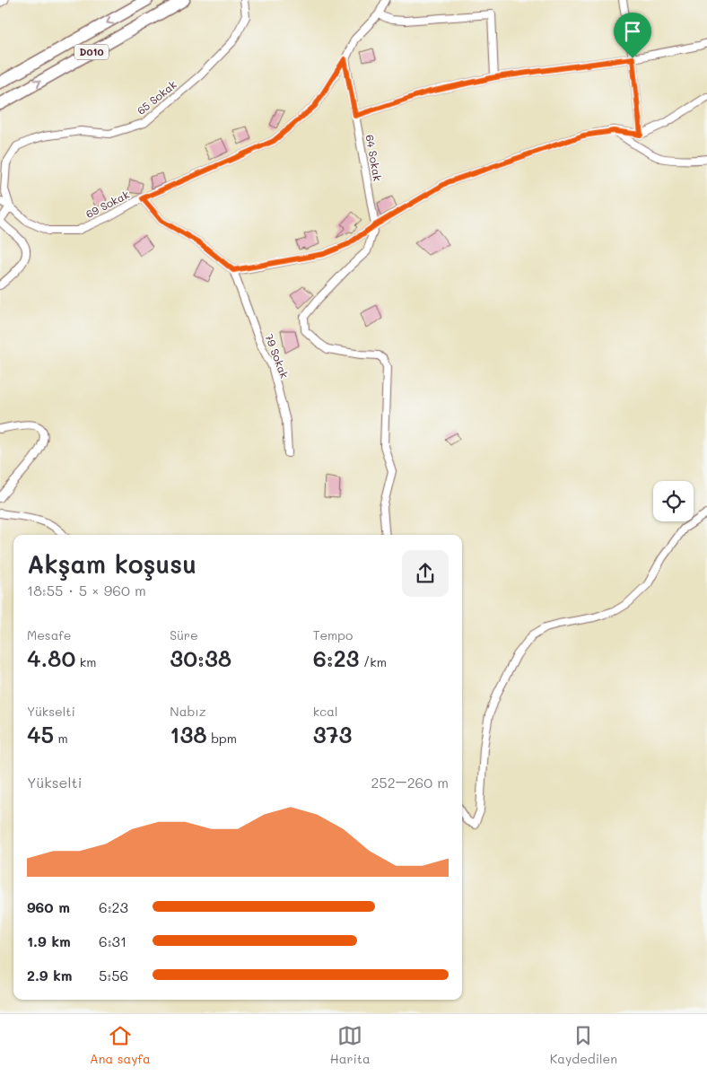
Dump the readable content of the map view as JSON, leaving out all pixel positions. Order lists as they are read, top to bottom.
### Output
{
  "streets": {
    "highway": ["D010"],
    "street": [
      "65 Sokak",
      "64 Sokak",
      "69 Sokak",
      "79 Sokak"
    ]
  },
  "crossings": [
    ["65 Sokak", "69 Sokak"],
    ["64 Sokak", "69 Sokak"]
  ],
  "page": {
    "heading": ["Akşam koşusu", "18:55 · 5 × 960 m"],
    "stats": [
      ["Mesafe", "4.80 km"],
      ["Süre", "30:38"],
      ["Tempo", "6:23 /km"],
      ["Yükselti", "45 m"],
      ["Nabız", "138 bpm"],
      ["kcal", "373"]
    ],
    "chart": ["Yükselti", "252–260 m"],
    "list": [
      {
        "name": "960 m",
        "note": "6:23"
      },
      {
        "name": "1.9 km",
        "note": "6:31"
      },
      {
        "name": "2.9 km",
        "note": "5:56"
      }
    ],
    "tabs": ["Ana sayfa", "Harita", "Kaydedilen"]
  }
}
